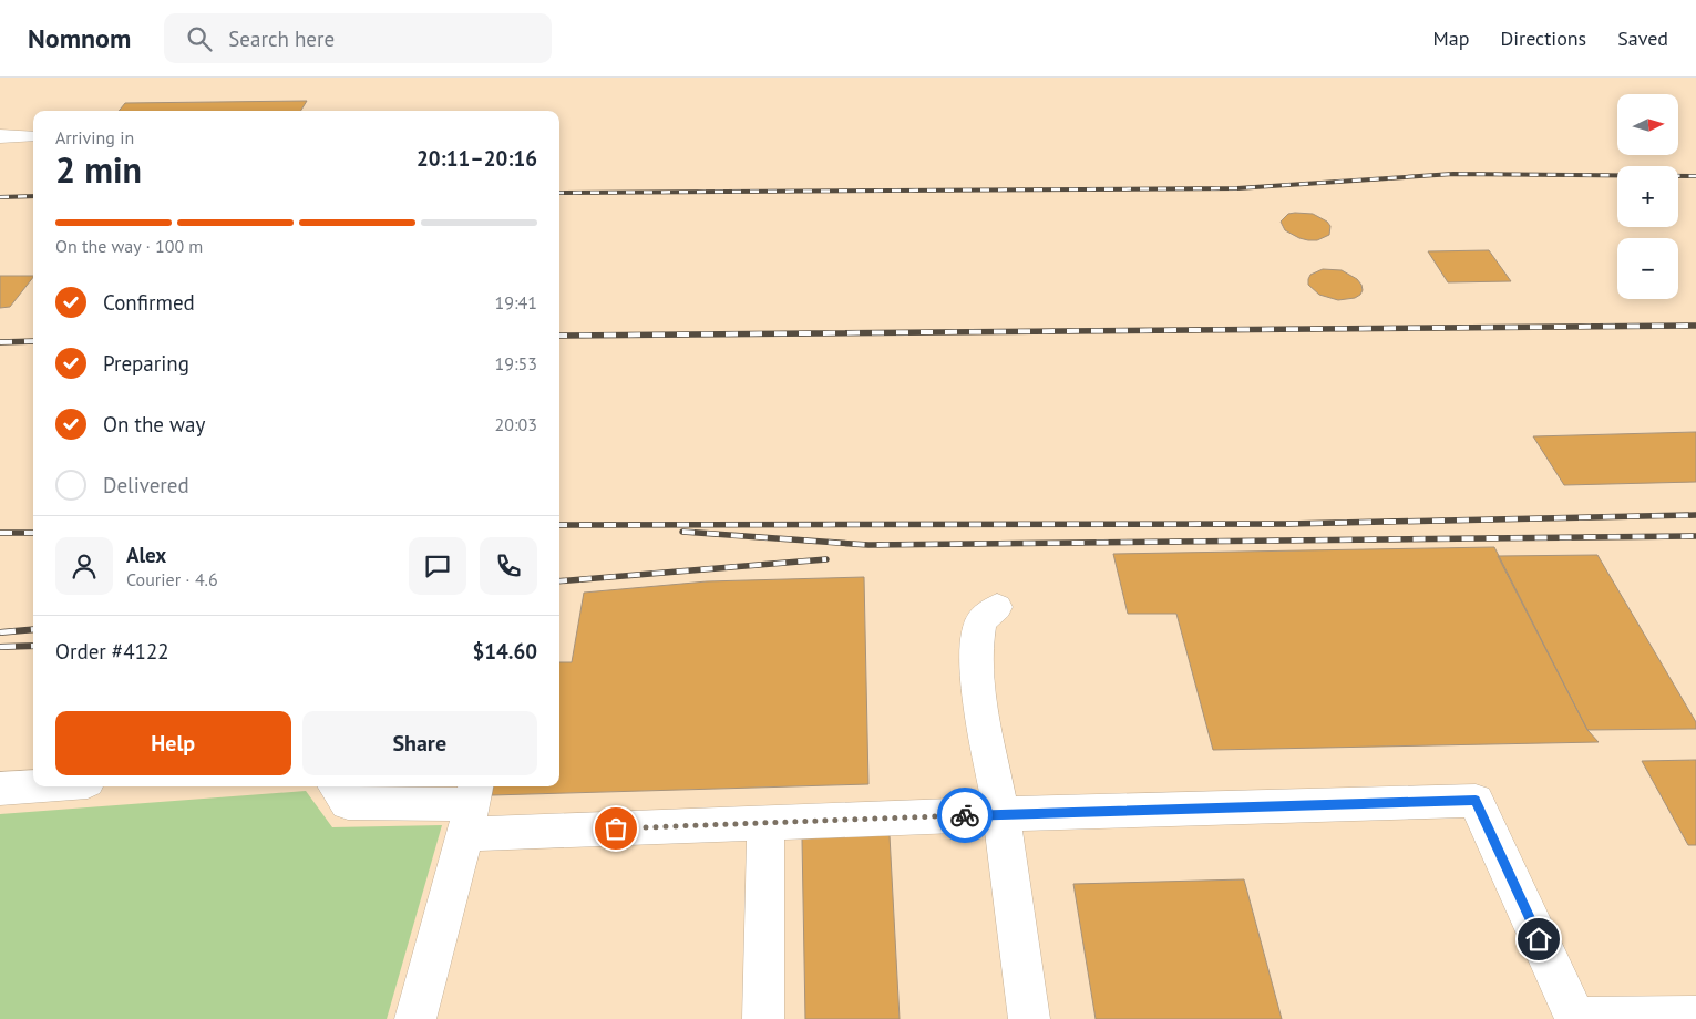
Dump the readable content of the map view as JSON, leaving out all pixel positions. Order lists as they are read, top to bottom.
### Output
{
  "north": "right",
  "page": {
    "header": "Nomnom",
    "search": "Search here",
    "nav": ["Map", "Directions", "Saved"],
    "map_buttons": ["+", "−"],
    "heading": ["2 min", "Arriving in", "20:11–20:16"],
    "panel": [
      "Alex",
      "Courier · 4.6",
      "Order #4122",
      "$14.60"
    ],
    "bar": "On the way · 100 m",
    "list": [
      ["Confirmed", "19:41"],
      ["Preparing", "19:53"],
      ["On the way", "20:03"],
      "Delivered"
    ],
    "buttons": ["Help", "Share"]
  }
}
